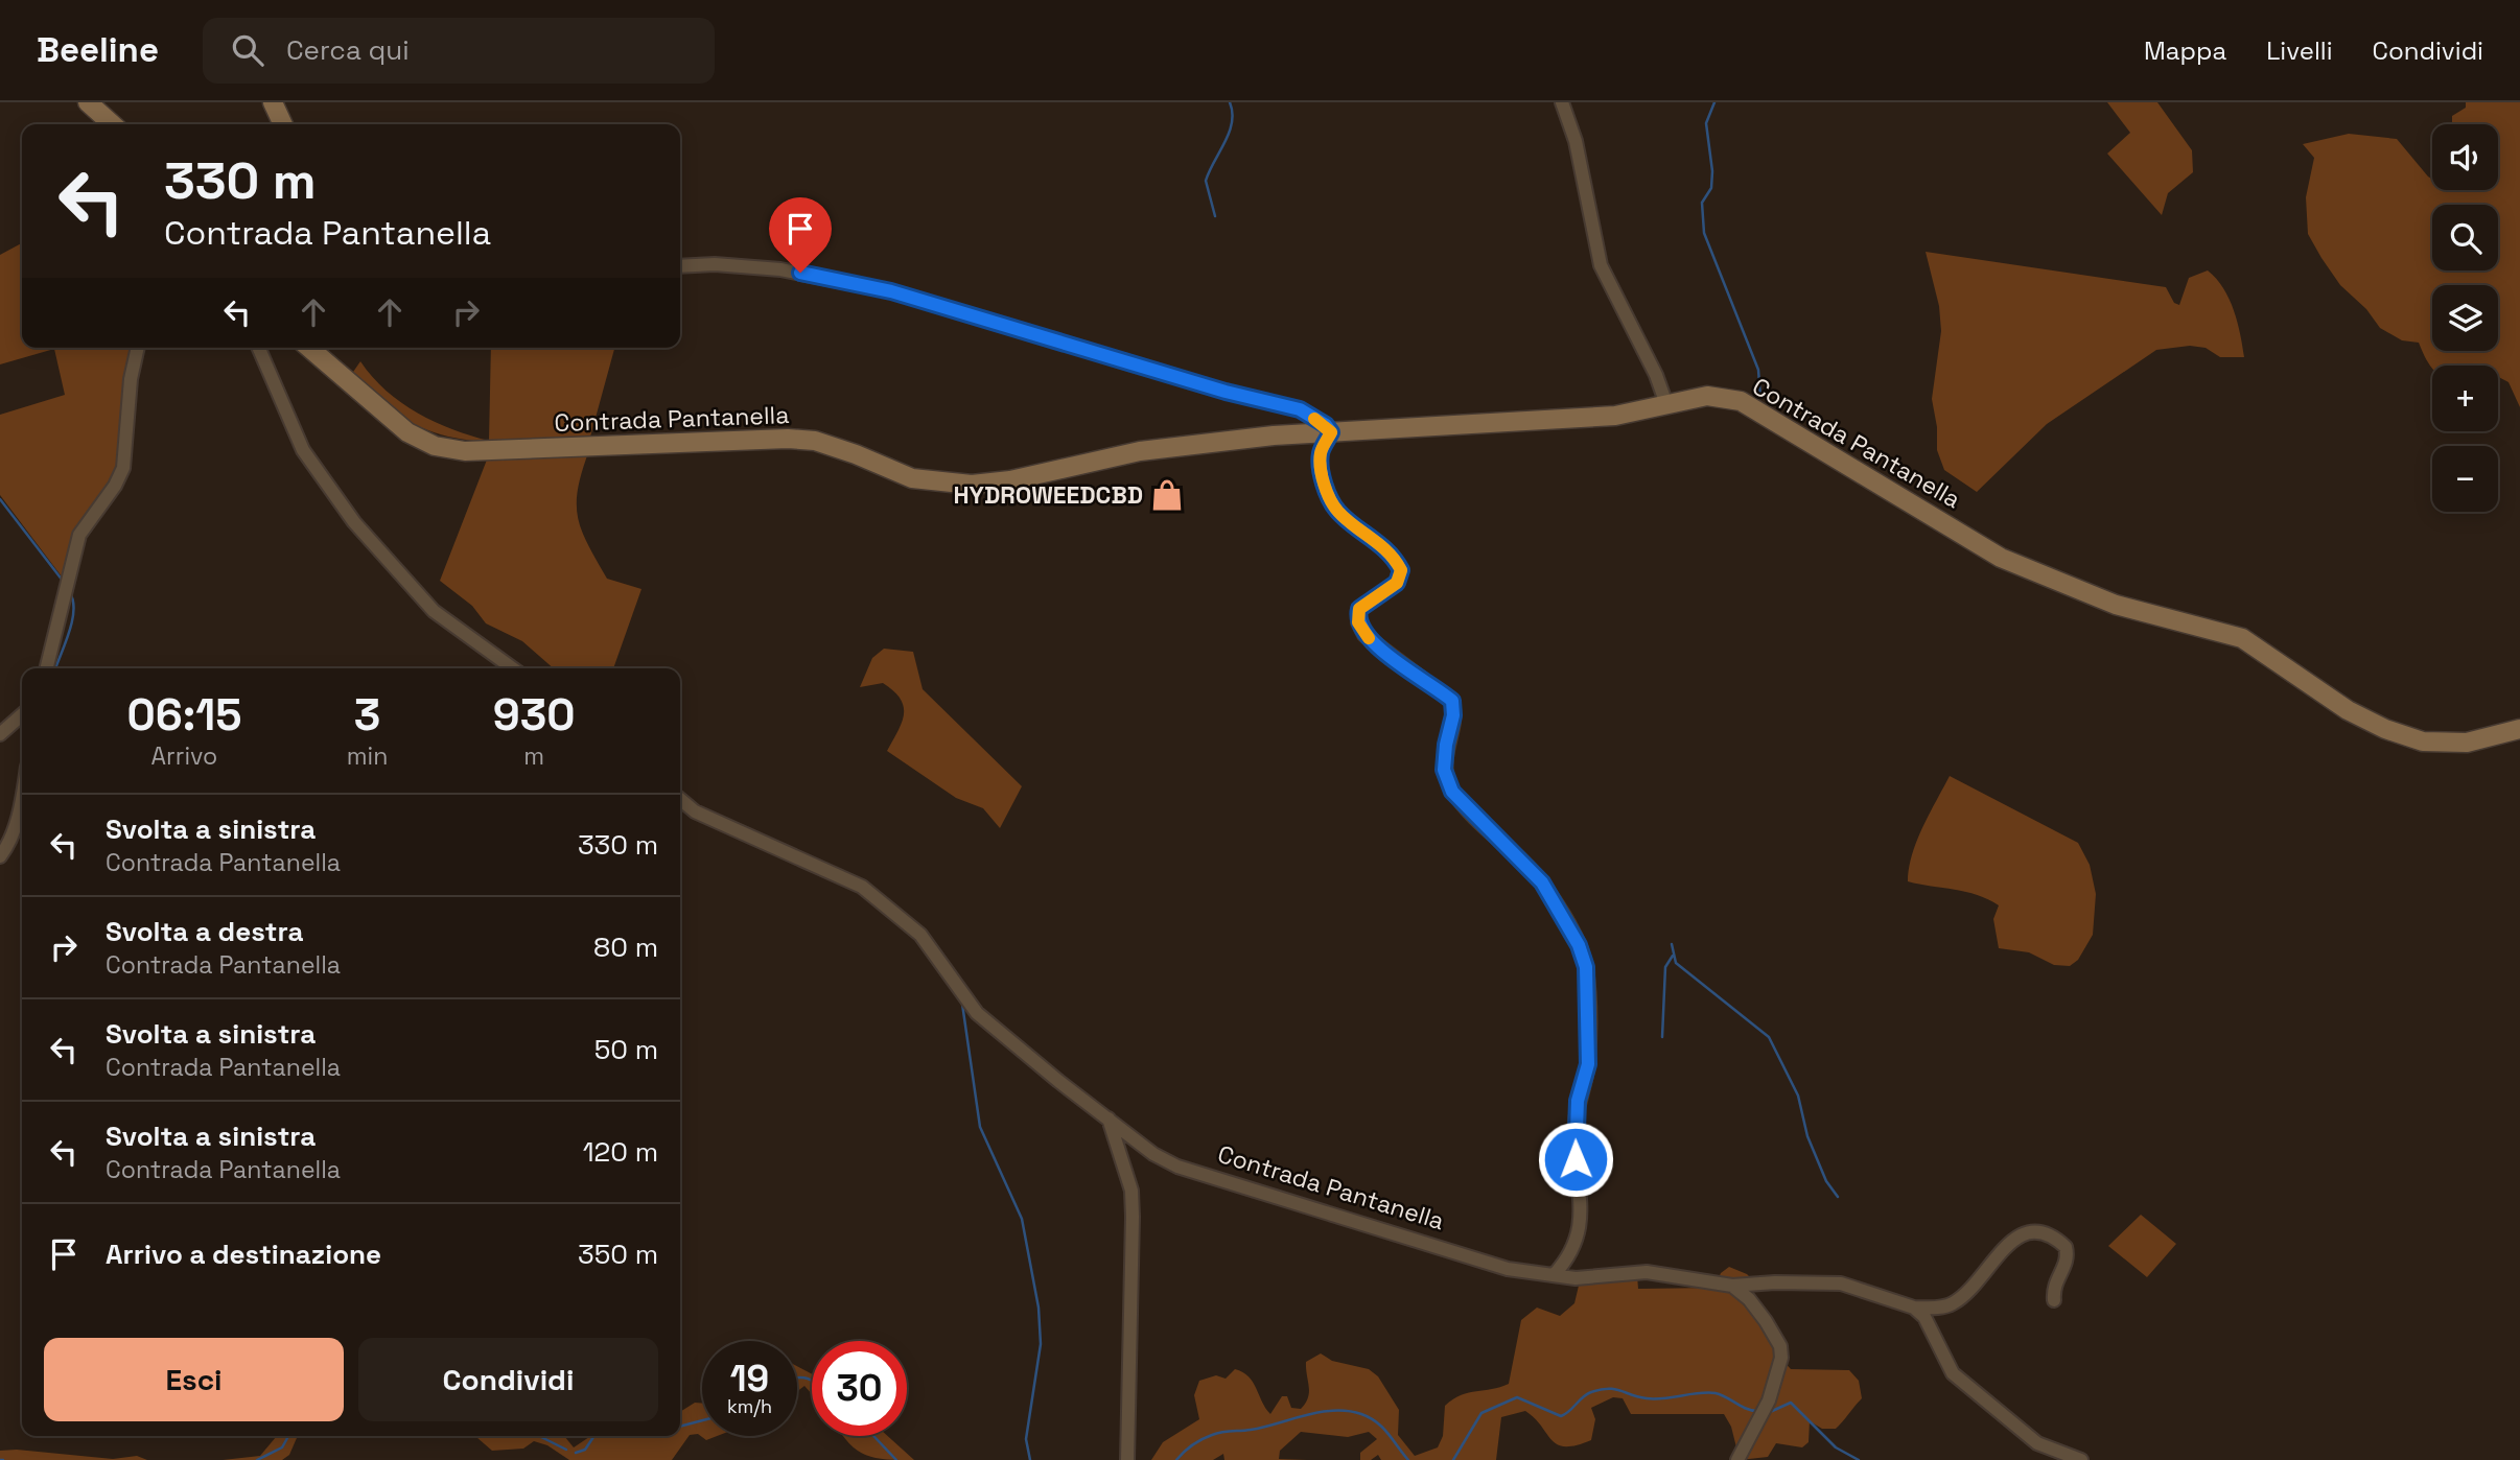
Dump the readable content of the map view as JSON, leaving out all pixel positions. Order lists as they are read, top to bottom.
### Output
{
  "streets": {
    "street": ["Contrada Pantanella"]
  },
  "places": {
    "shop": ["HYDROWEEDCBD"]
  },
  "page": {
    "header": "Beeline",
    "search": "Cerca qui",
    "nav": ["Mappa", "Livelli", "Condividi"],
    "map_buttons": ["+", "−"],
    "turn": ["330 m", "Contrada Pantanella"],
    "eta": [
      "06:15",
      "Arrivo",
      "3",
      "min",
      "930",
      "m"
    ],
    "list": [
      {
        "name": "Svolta a sinistra",
        "note": "Contrada Pantanella",
        "value": "330 m"
      },
      {
        "name": "Svolta a destra",
        "note": "Contrada Pantanella",
        "value": "80 m"
      },
      {
        "name": "Svolta a sinistra",
        "note": "Contrada Pantanella",
        "value": "50 m"
      },
      {
        "name": "Svolta a sinistra",
        "note": "Contrada Pantanella",
        "value": "120 m"
      },
      {
        "name": "Arrivo a destinazione",
        "value": "350 m"
      }
    ],
    "buttons": ["Esci", "Condividi"],
    "speed": "19 km/h",
    "limit": "30"
  }
}
